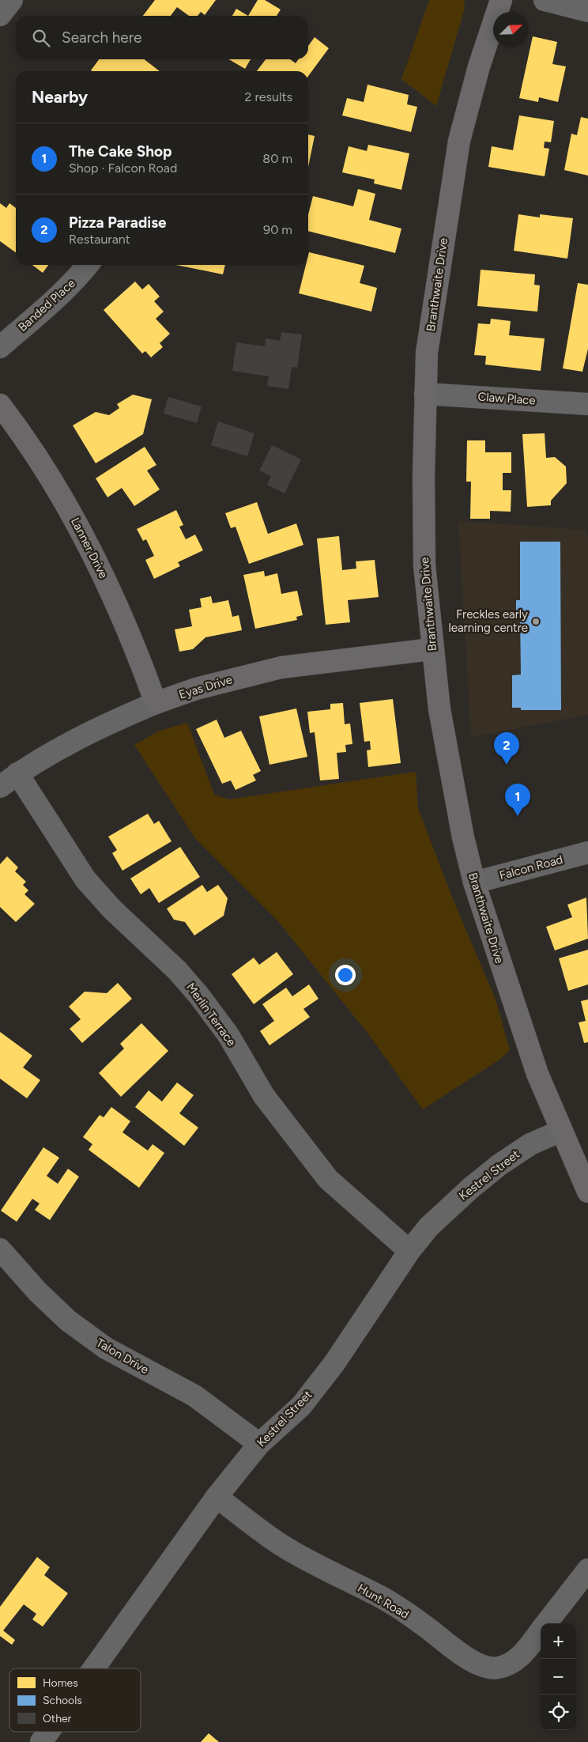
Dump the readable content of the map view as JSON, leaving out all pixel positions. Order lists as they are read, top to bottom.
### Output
{
  "streets": {
    "street": [
      "Branthwaite Drive",
      "Banded Place",
      "Claw Place",
      "Lanner Drive",
      "Eyas Drive",
      "Falcon Road",
      "Merlin Terrace",
      "Kestrel Street",
      "Talon Drive",
      "Hunt Road"
    ]
  },
  "crossings": [
    ["Branthwaite Drive", "Claw Place"],
    ["Branthwaite Drive", "Eyas Drive"],
    ["Branthwaite Drive", "Falcon Road"],
    ["Branthwaite Drive", "Kestrel Street"],
    ["Lanner Drive", "Eyas Drive"],
    ["Eyas Drive", "Merlin Terrace"],
    ["Merlin Terrace", "Kestrel Street"],
    ["Kestrel Street", "Talon Drive"],
    ["Kestrel Street", "Hunt Road"]
  ],
  "places": ["Freckles early learning centre"],
  "legend": ["Homes", "Schools", "Other"],
  "north": "top right",
  "page": {
    "search": "Search here",
    "heading": ["Nearby", "2 results"],
    "list": [
      {
        "mark": "1",
        "name": "The Cake Shop",
        "note": "Shop · Falcon Road",
        "value": "80 m"
      },
      {
        "mark": "2",
        "name": "Pizza Paradise",
        "note": "Restaurant",
        "value": "90 m"
      }
    ],
    "pins": ["2", "1"],
    "map_buttons": ["+", "−"]
  }
}
